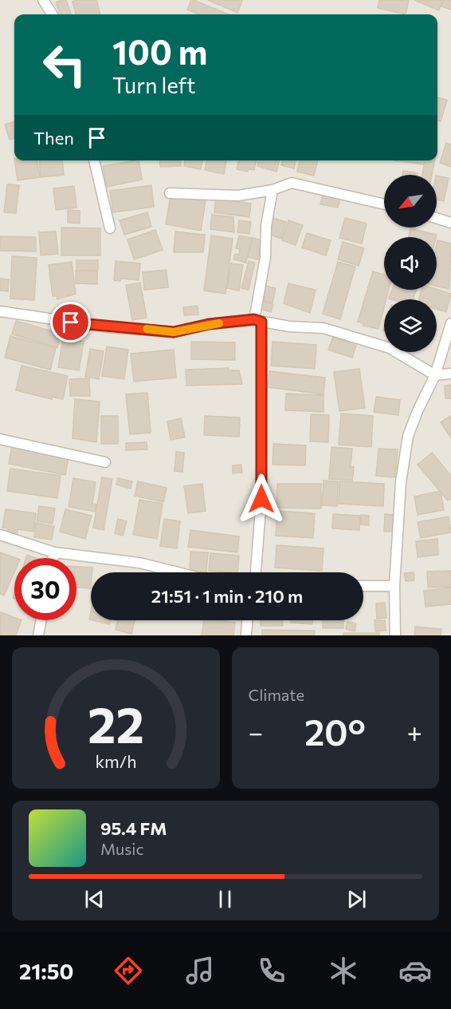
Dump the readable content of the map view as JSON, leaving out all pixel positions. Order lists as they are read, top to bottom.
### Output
{
  "north": "bottom left",
  "page": {
    "turn": ["100 m", "Turn left"],
    "then": "Then",
    "limit": "30",
    "trip": "21:51 · 1 min · 210 m",
    "tile": "Climate",
    "heat": ["−", "20°", "+"],
    "song": ["95.4 FM", "Music"],
    "tabs": "21:50",
    "gauge": ["22", "km/h"]
  }
}
